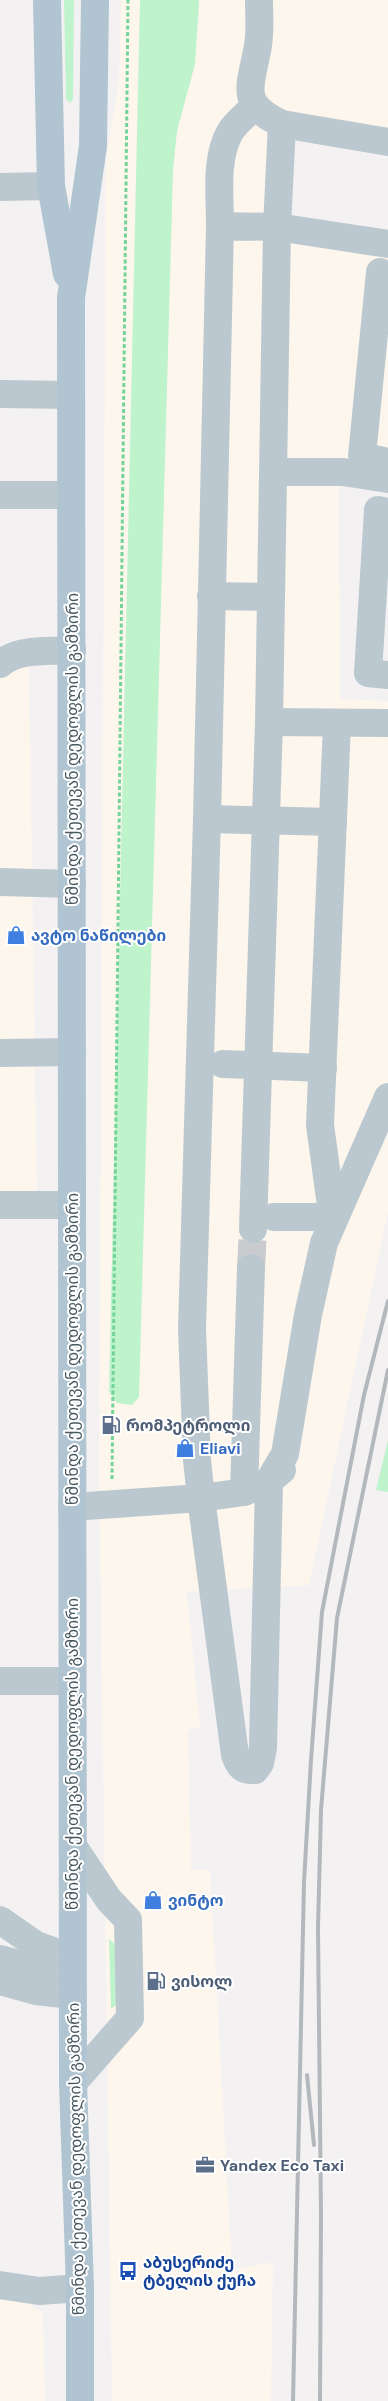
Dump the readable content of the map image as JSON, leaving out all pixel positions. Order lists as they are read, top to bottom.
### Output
{
  "streets": {
    "main road": ["წმინდა ქეთევან დედოფლის გამზირი"]
  },
  "places": {
    "shop": ["ავტო ნაწილები", "Eliavi", "ვინტო"],
    "fuel station": ["რომპეტროლი", "ვისოლ"],
    "office": ["Yandex Eco Taxi"],
    "bus stop": ["აბუსერიძე ტბელის ქუჩა"]
  }
}
